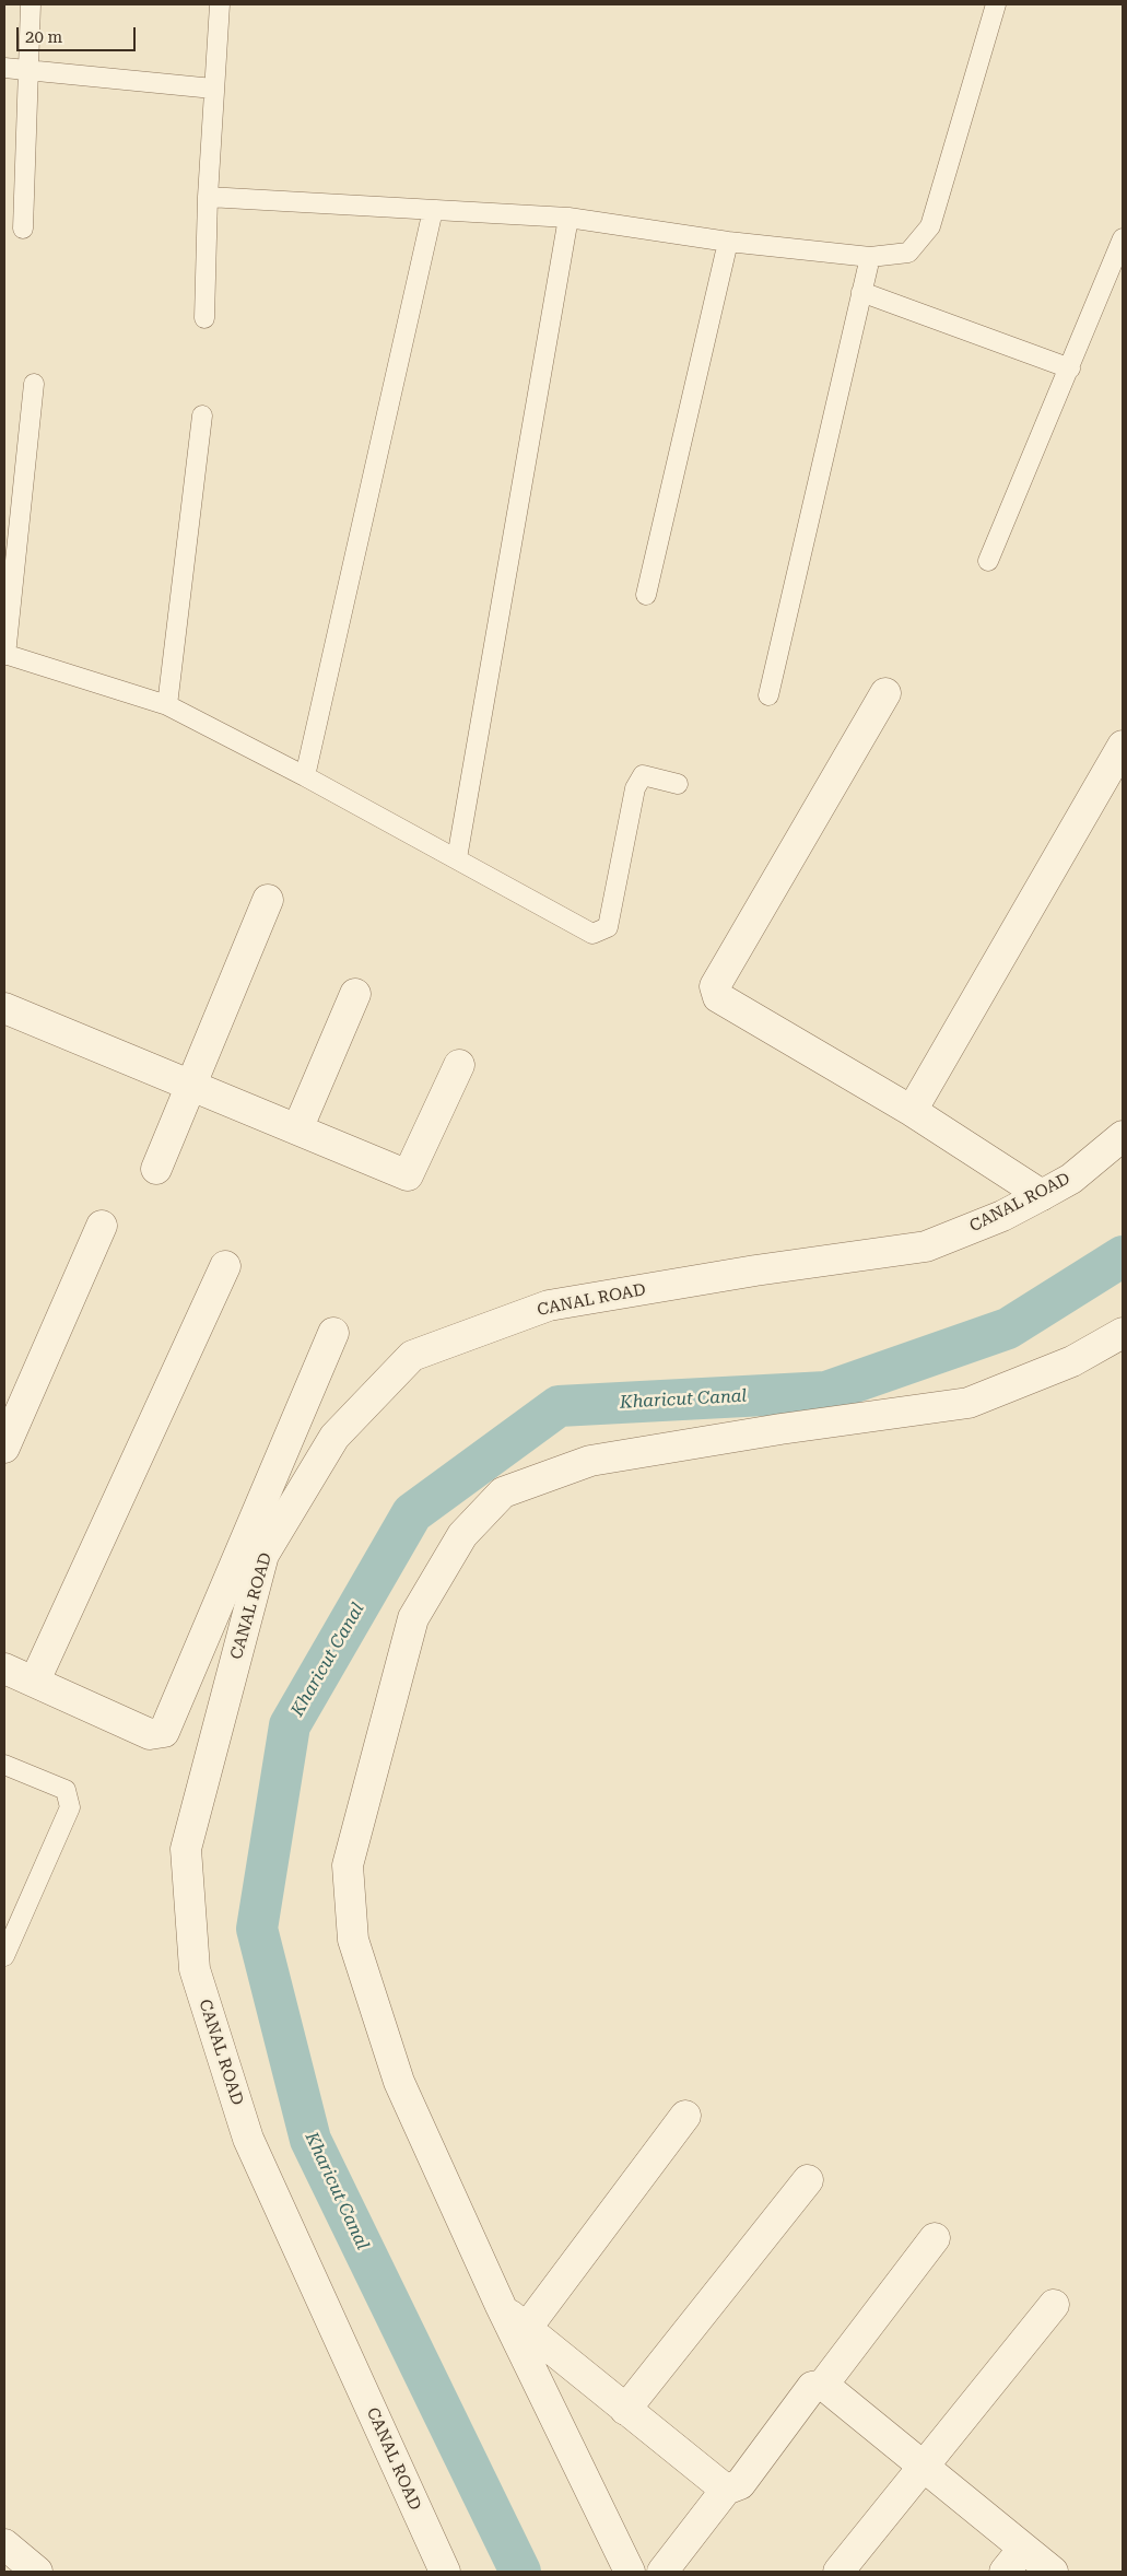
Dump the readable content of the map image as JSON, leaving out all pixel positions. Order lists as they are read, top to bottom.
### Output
{
  "streets": {
    "street": ["CANAL ROAD"]
  },
  "water": ["Kharicut Canal"],
  "scale_bar": "20 m"
}
